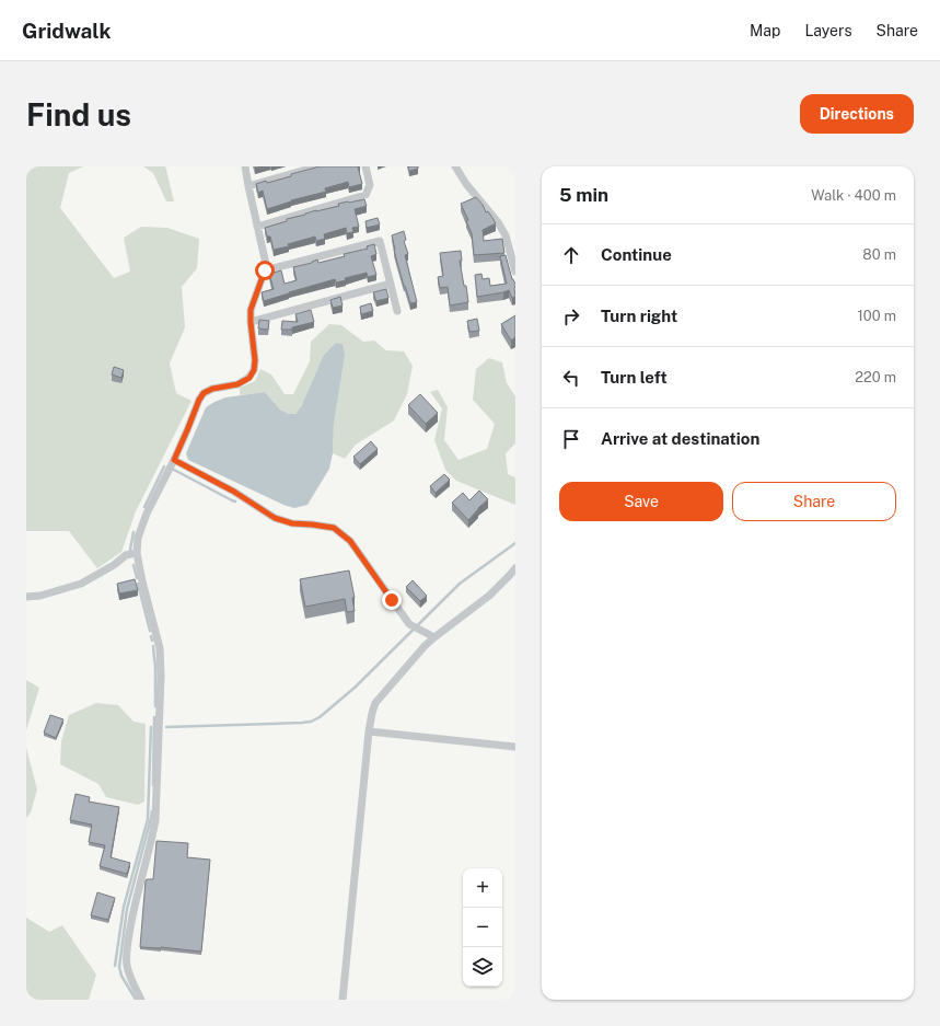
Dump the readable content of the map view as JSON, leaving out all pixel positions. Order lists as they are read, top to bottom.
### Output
{
  "page": {
    "header": "Gridwalk",
    "nav": ["Map", "Layers", "Share"],
    "buttons": [
      "Directions",
      ["Save", "Share"]
    ],
    "title": "Find us",
    "heading": ["5 min", "Walk · 400 m"],
    "list": [
      ["Continue", "80 m"],
      ["Turn right", "100 m"],
      ["Turn left", "220 m"],
      "Arrive at destination"
    ],
    "map_buttons": ["+", "−"]
  }
}
